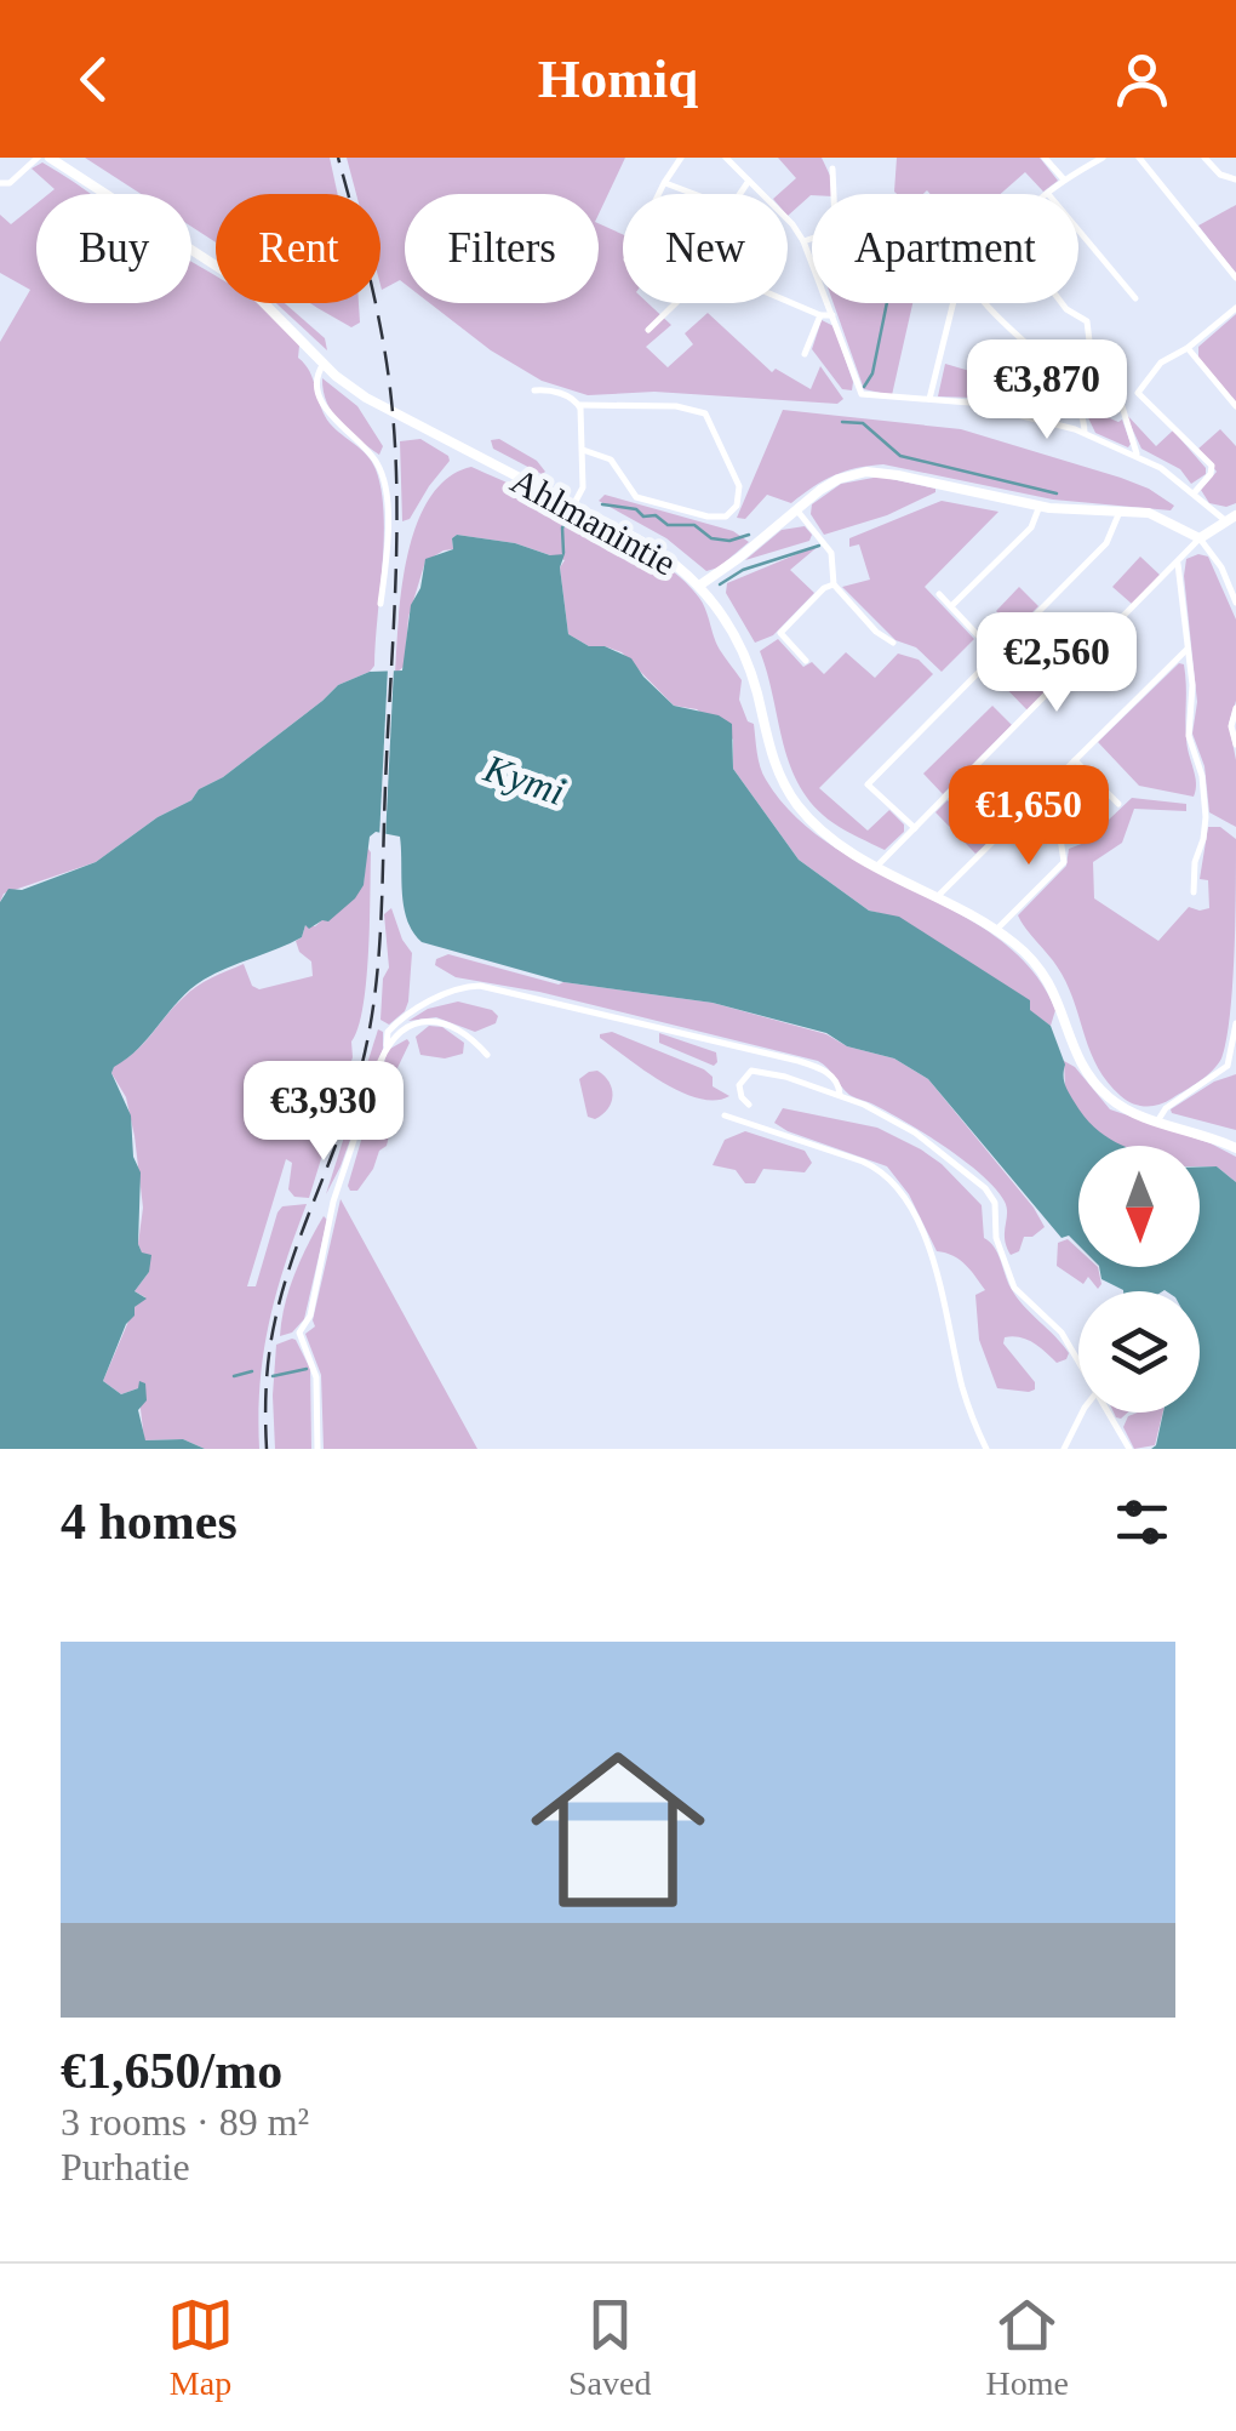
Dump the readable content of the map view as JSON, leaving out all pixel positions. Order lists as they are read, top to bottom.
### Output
{
  "streets": {
    "street": ["Ahlmanintie"]
  },
  "water": ["Kymi"],
  "north": "bottom",
  "page": {
    "header": "Homiq",
    "chip": [
      "Buy",
      "Rent",
      "Filters",
      "New",
      "Apartment"
    ],
    "price": [
      "€3,870",
      "€2,560",
      "€1,650",
      "€3,930"
    ],
    "heading": "4 homes",
    "list": [
      {
        "name": "€1,650/mo",
        "note": "3 rooms · 89 m² · Purhatie"
      }
    ],
    "tabs": ["Map", "Saved", "Home"]
  }
}
